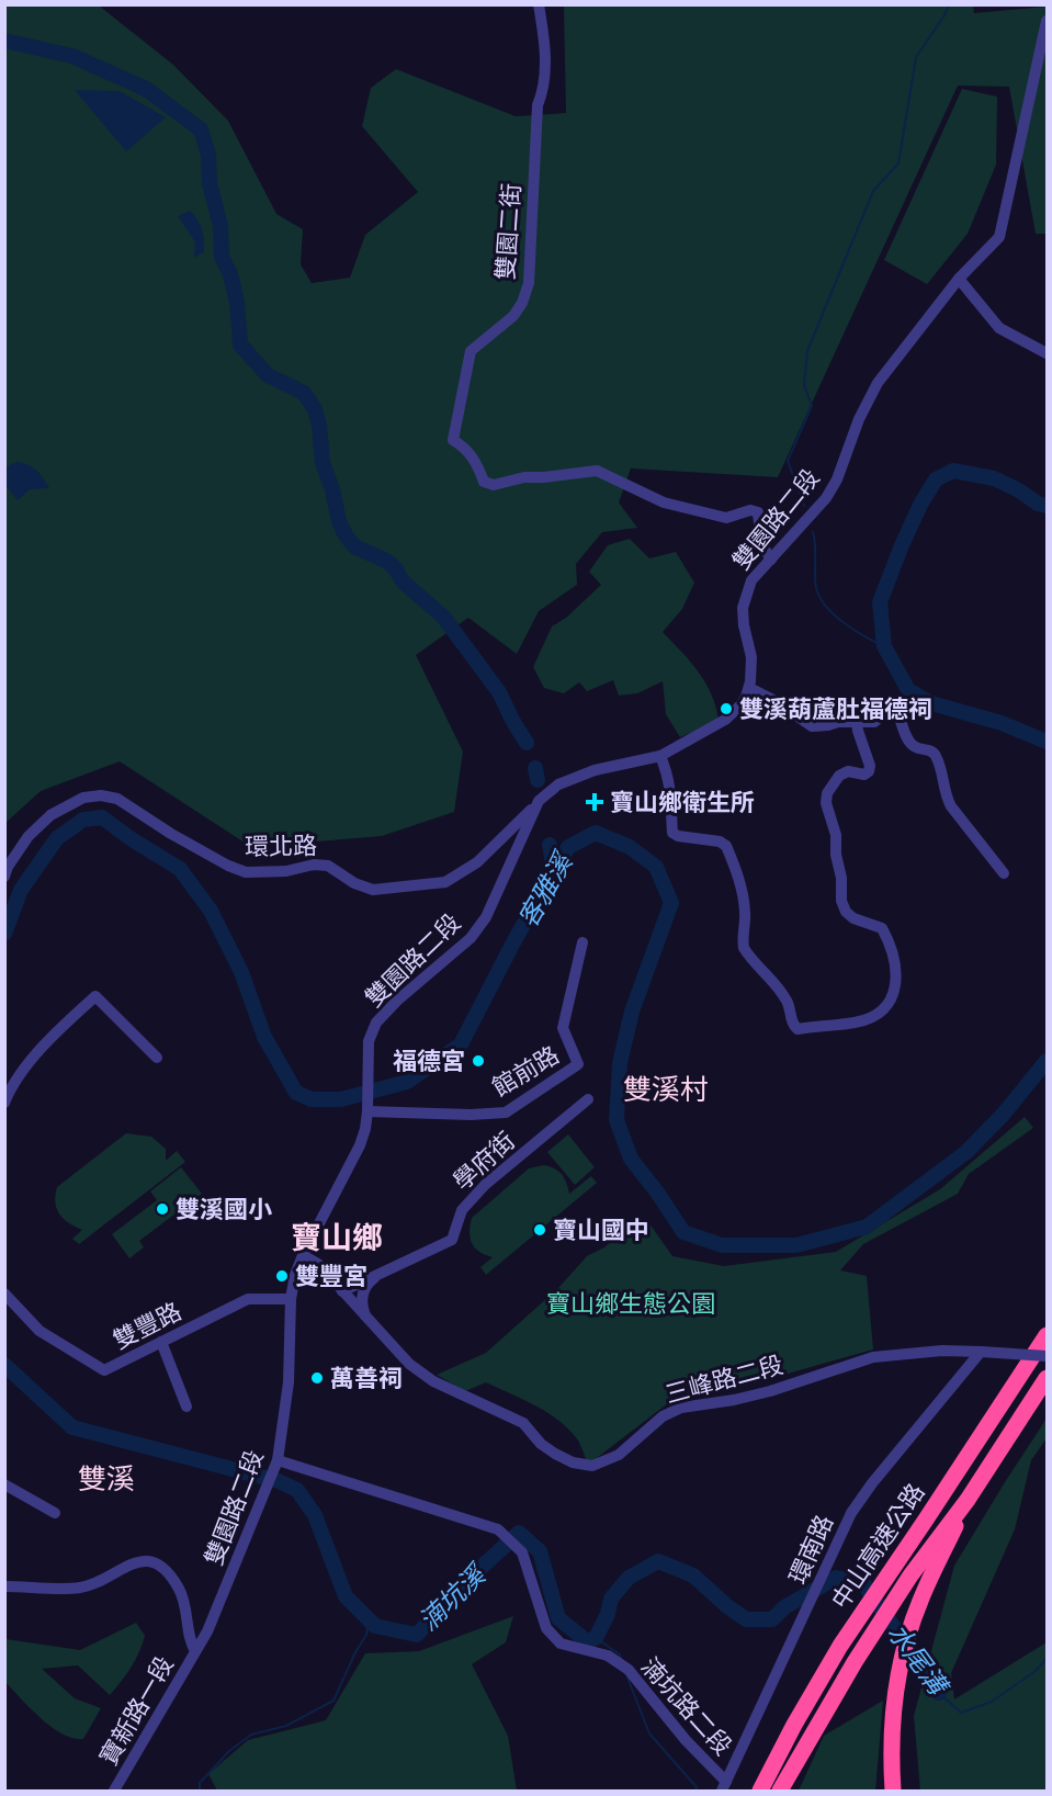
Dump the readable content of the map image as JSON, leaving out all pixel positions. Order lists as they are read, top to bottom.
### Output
{
  "streets": {
    "highway": ["中山高速公路"],
    "street": [
      "雙園二街",
      "雙園路二段",
      "環北路",
      "館前路",
      "學府街",
      "雙豐路",
      "三峰路二段",
      "環南路",
      "湳坑路二段",
      "寶新路一段"
    ]
  },
  "crossings": [
    ["雙園二街", "雙園路二段"],
    ["雙園路二段", "環北路"],
    ["雙園路二段", "館前路"],
    ["雙園路二段", "雙豐路"],
    ["雙園路二段", "三峰路二段"],
    ["雙園路二段", "湳坑路二段"],
    ["雙園路二段", "寶新路一段"],
    ["學府街", "三峰路二段"],
    ["三峰路二段", "環南路"],
    ["環南路", "湳坑路二段"]
  ],
  "districts": ["雙溪村", "寶山鄉", "雙溪"],
  "water": ["客雅溪", "湳坑溪", "水尾溝"],
  "parks": ["寶山鄉生態公園"],
  "places": {
    "other": [
      "雙溪葫蘆肚福德祠",
      "福德宮",
      "雙溪國小",
      "寶山國中",
      "雙豐宮",
      "萬善祠"
    ],
    "health": ["寶山鄉衛生所"]
  }
}
